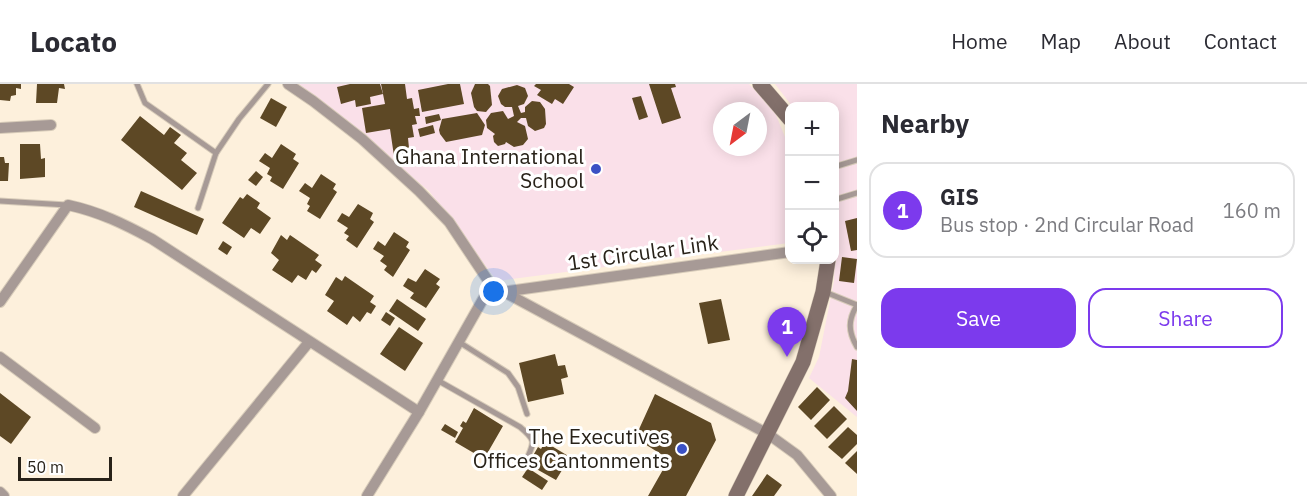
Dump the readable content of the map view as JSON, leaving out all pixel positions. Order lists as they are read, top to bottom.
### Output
{
  "streets": {
    "street": ["1st Circular Link"]
  },
  "places": ["Ghana International School", "The Executives Offices Cantonments"],
  "scale_bar": "50 m",
  "north": "bottom left",
  "page": {
    "header": "Locato",
    "nav": [
      "Home",
      "Map",
      "About",
      "Contact"
    ],
    "heading": "Nearby",
    "map_buttons": ["+", "−"],
    "list": [
      {
        "mark": "1",
        "name": "GIS",
        "note": "Bus stop · 2nd Circular Road",
        "value": "160 m"
      }
    ],
    "buttons": ["Save", "Share"],
    "pins": "1",
    "scale": "50 m"
  }
}
